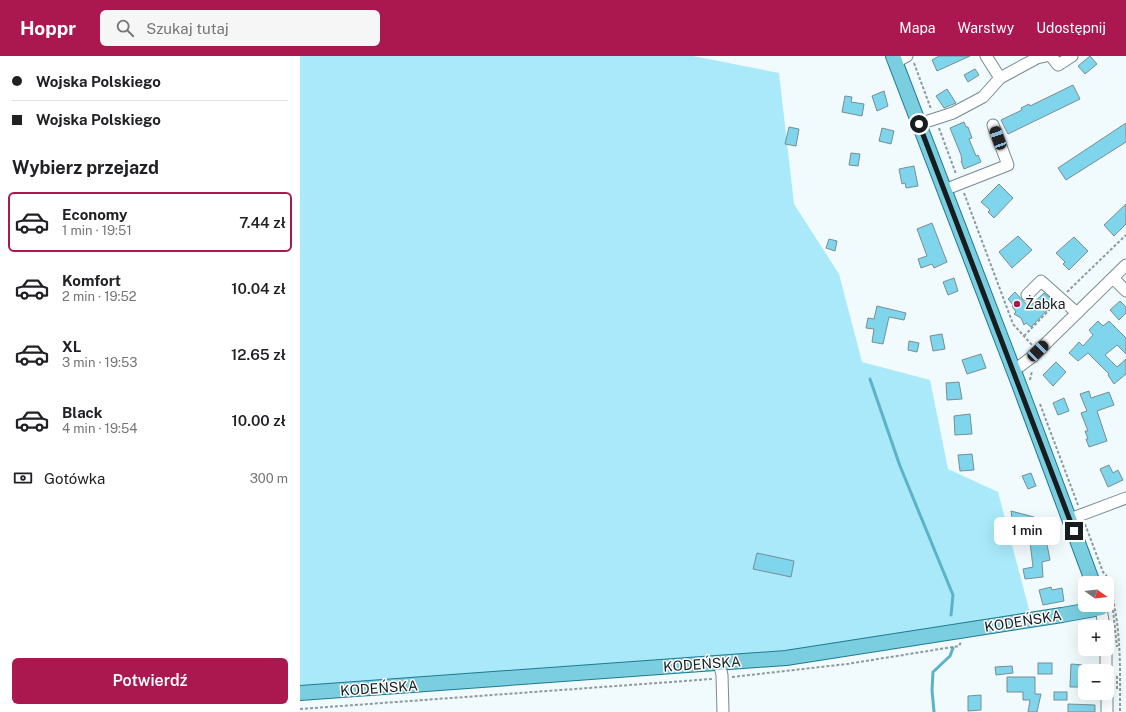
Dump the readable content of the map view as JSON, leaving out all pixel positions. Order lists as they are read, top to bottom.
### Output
{
  "streets": {
    "main road": ["KODEŃSKA"]
  },
  "places": ["Żabka"],
  "north": "right",
  "page": {
    "header": "Hoppr",
    "search": "Szukaj tutaj",
    "nav": ["Mapa", "Warstwy", "Udostępnij"],
    "banner": ["Wojska Polskiego", "Wojska Polskiego"],
    "heading": "Wybierz przejazd",
    "list": [
      {
        "name": "Economy",
        "note": "1 min · 19:51",
        "value": "7.44 zł"
      },
      {
        "name": "Komfort",
        "note": "2 min · 19:52",
        "value": "10.04 zł"
      },
      {
        "name": "XL",
        "note": "3 min · 19:53",
        "value": "12.65 zł"
      },
      {
        "name": "Black",
        "note": "4 min · 19:54",
        "value": "10.00 zł"
      }
    ],
    "pay": ["Gotówka", "300 m"],
    "bubble": "1 min",
    "map_buttons": ["+", "−"],
    "buttons": "Potwierdź"
  }
}
